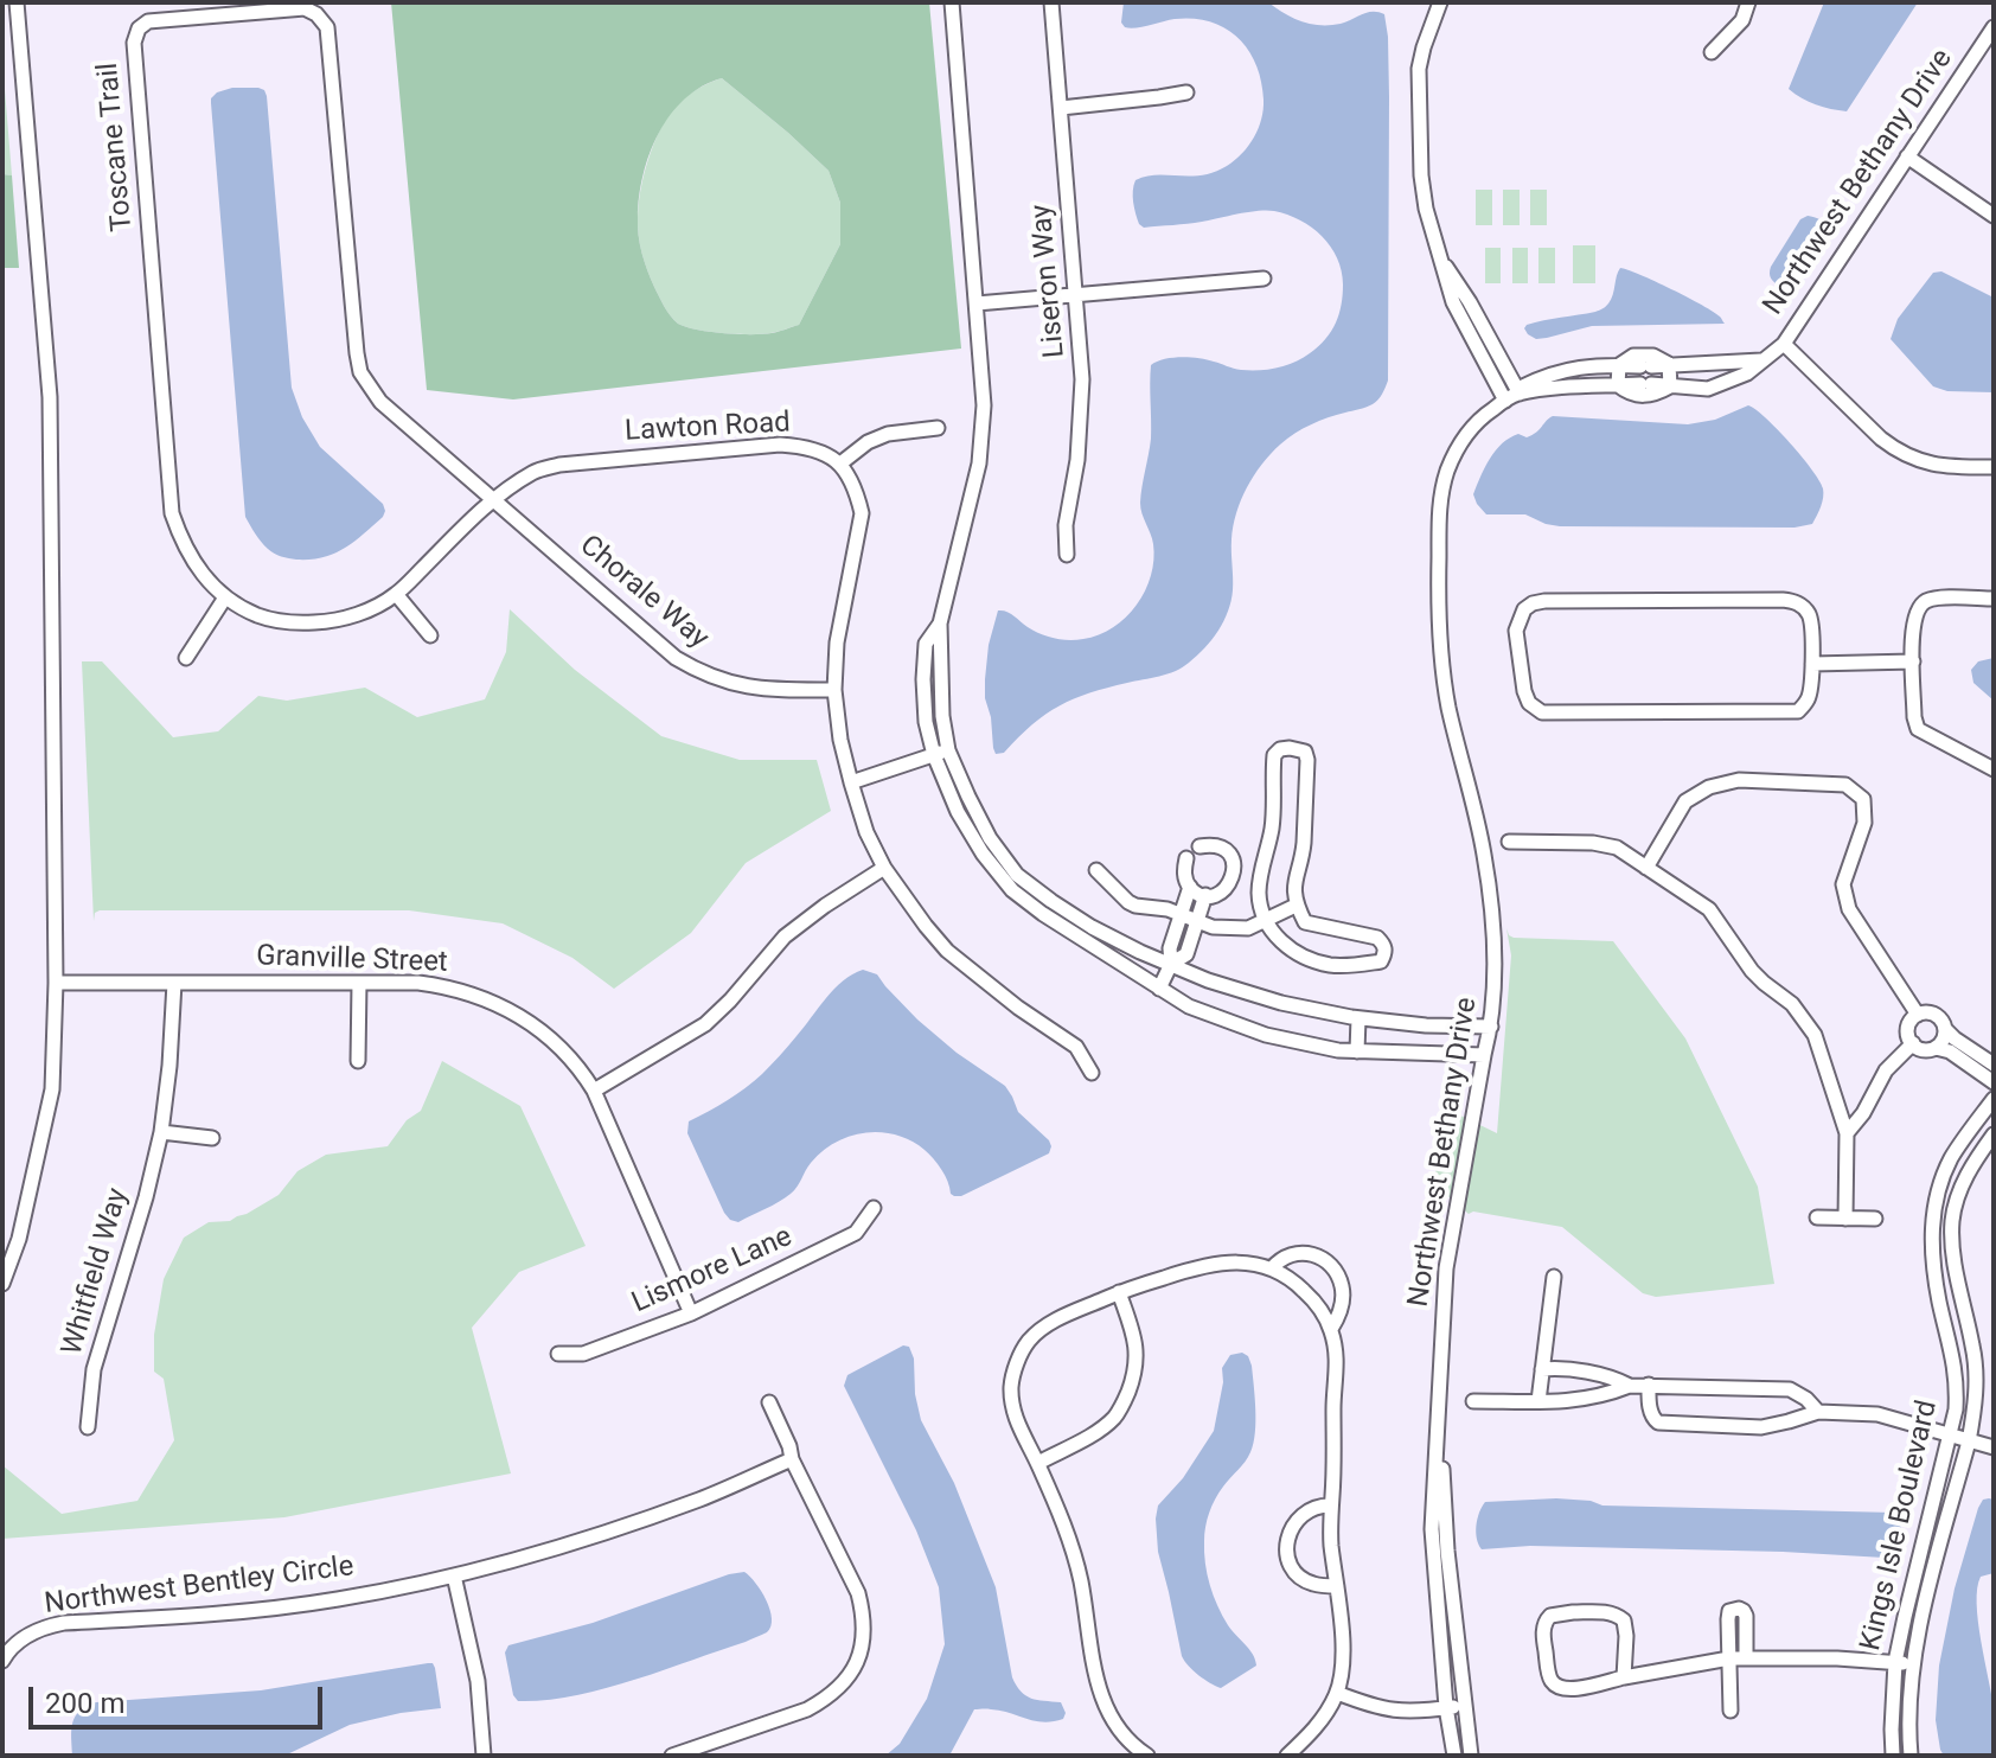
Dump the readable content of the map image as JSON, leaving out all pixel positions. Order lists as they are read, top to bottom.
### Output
{
  "streets": {
    "street": [
      "Toscane Trail",
      "Northwest Bethany Drive",
      "Liseron Way",
      "Lawton Road",
      "Chorale Way",
      "Granville Street",
      "Lismore Lane",
      "Whitfield Way",
      "Kings Isle Boulevard",
      "Northwest Bentley Circle"
    ]
  },
  "crossings": [
    ["Toscane Trail", "Lawton Road"],
    ["Toscane Trail", "Chorale Way"],
    ["Lawton Road", "Chorale Way"],
    ["Granville Street", "Lismore Lane"],
    ["Granville Street", "Whitfield Way"]
  ],
  "scale_bar": "200 m"
}
